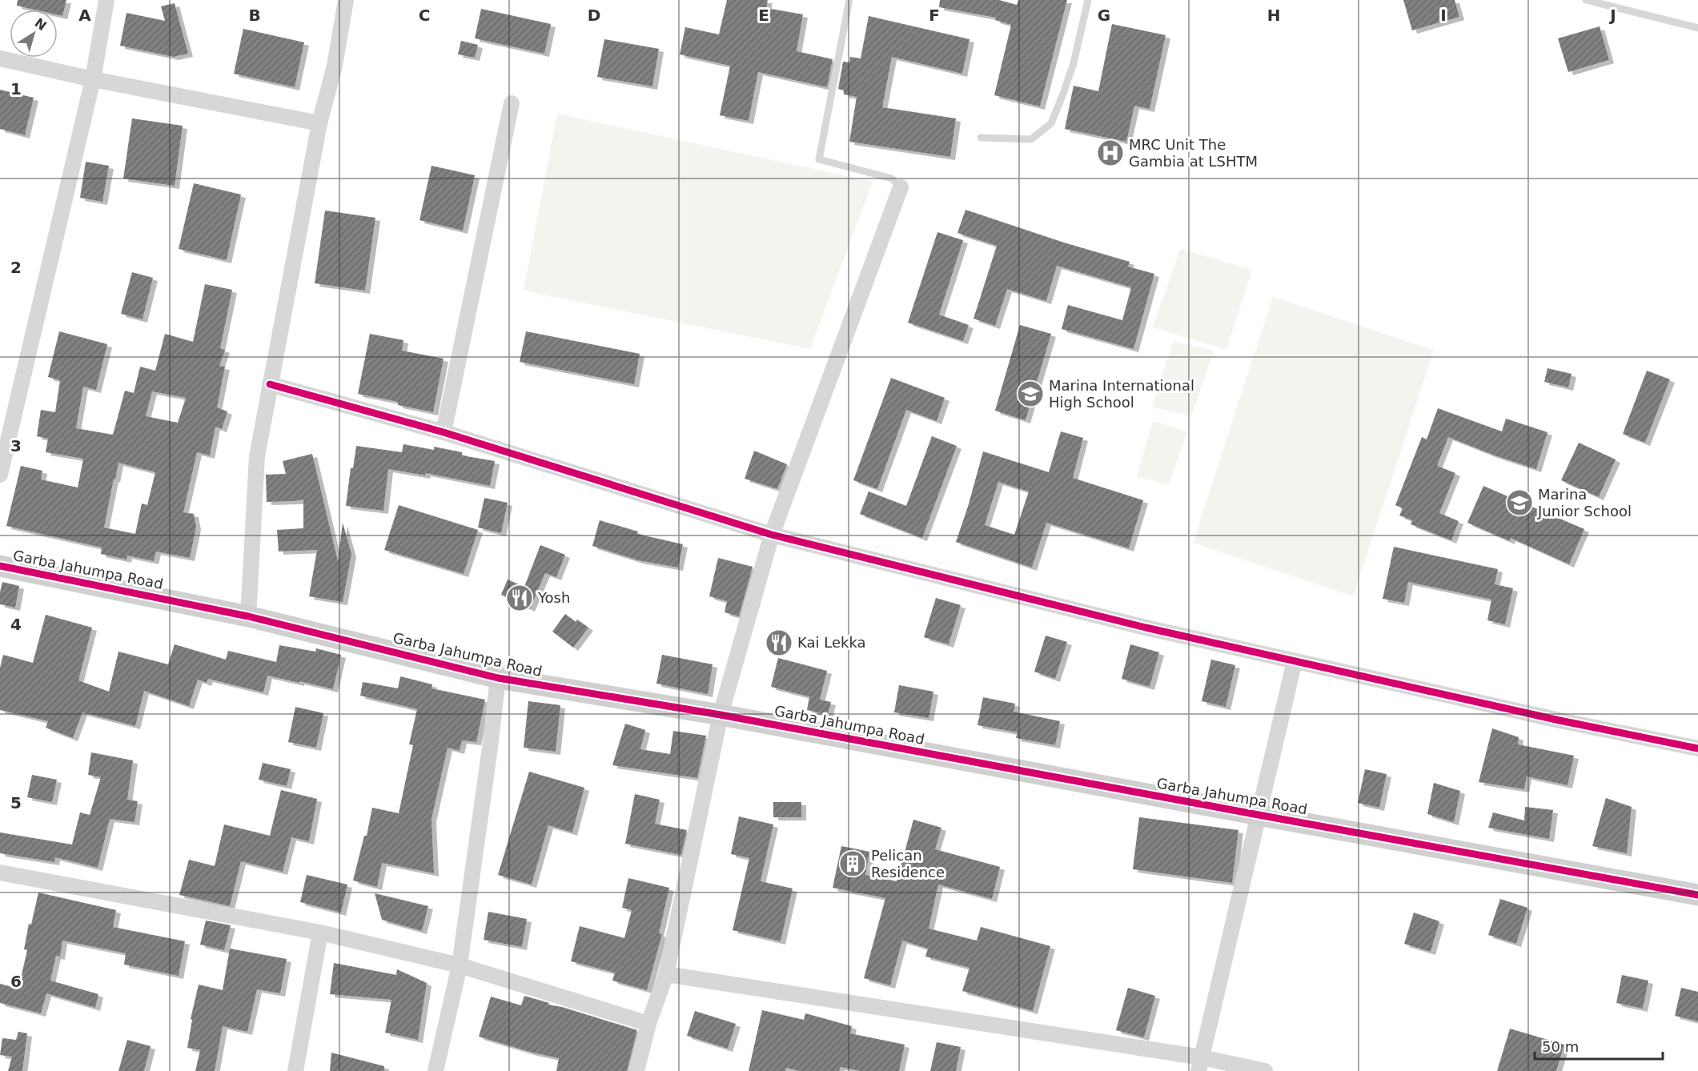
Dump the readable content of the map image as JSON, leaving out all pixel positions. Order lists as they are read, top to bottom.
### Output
{
  "streets": {
    "street": ["Garba Jahumpa Road"]
  },
  "places": {
    "hospital": ["MRC Unit The Gambia at LSHTM"],
    "school or university": ["Marina International High School", "Marina Junior School"],
    "restaurant": ["Yosh", "Kai Lekka"],
    "building": ["Pelican Residence"]
  },
  "scale_bar": "50 m",
  "north": "top right",
  "grid": {
    "columns": [
      "A",
      "B",
      "C",
      "D",
      "E",
      "F",
      "G",
      "H",
      "I",
      "J"
    ],
    "rows": [
      "1",
      "2",
      "3",
      "4",
      "5",
      "6"
    ]
  }
}
